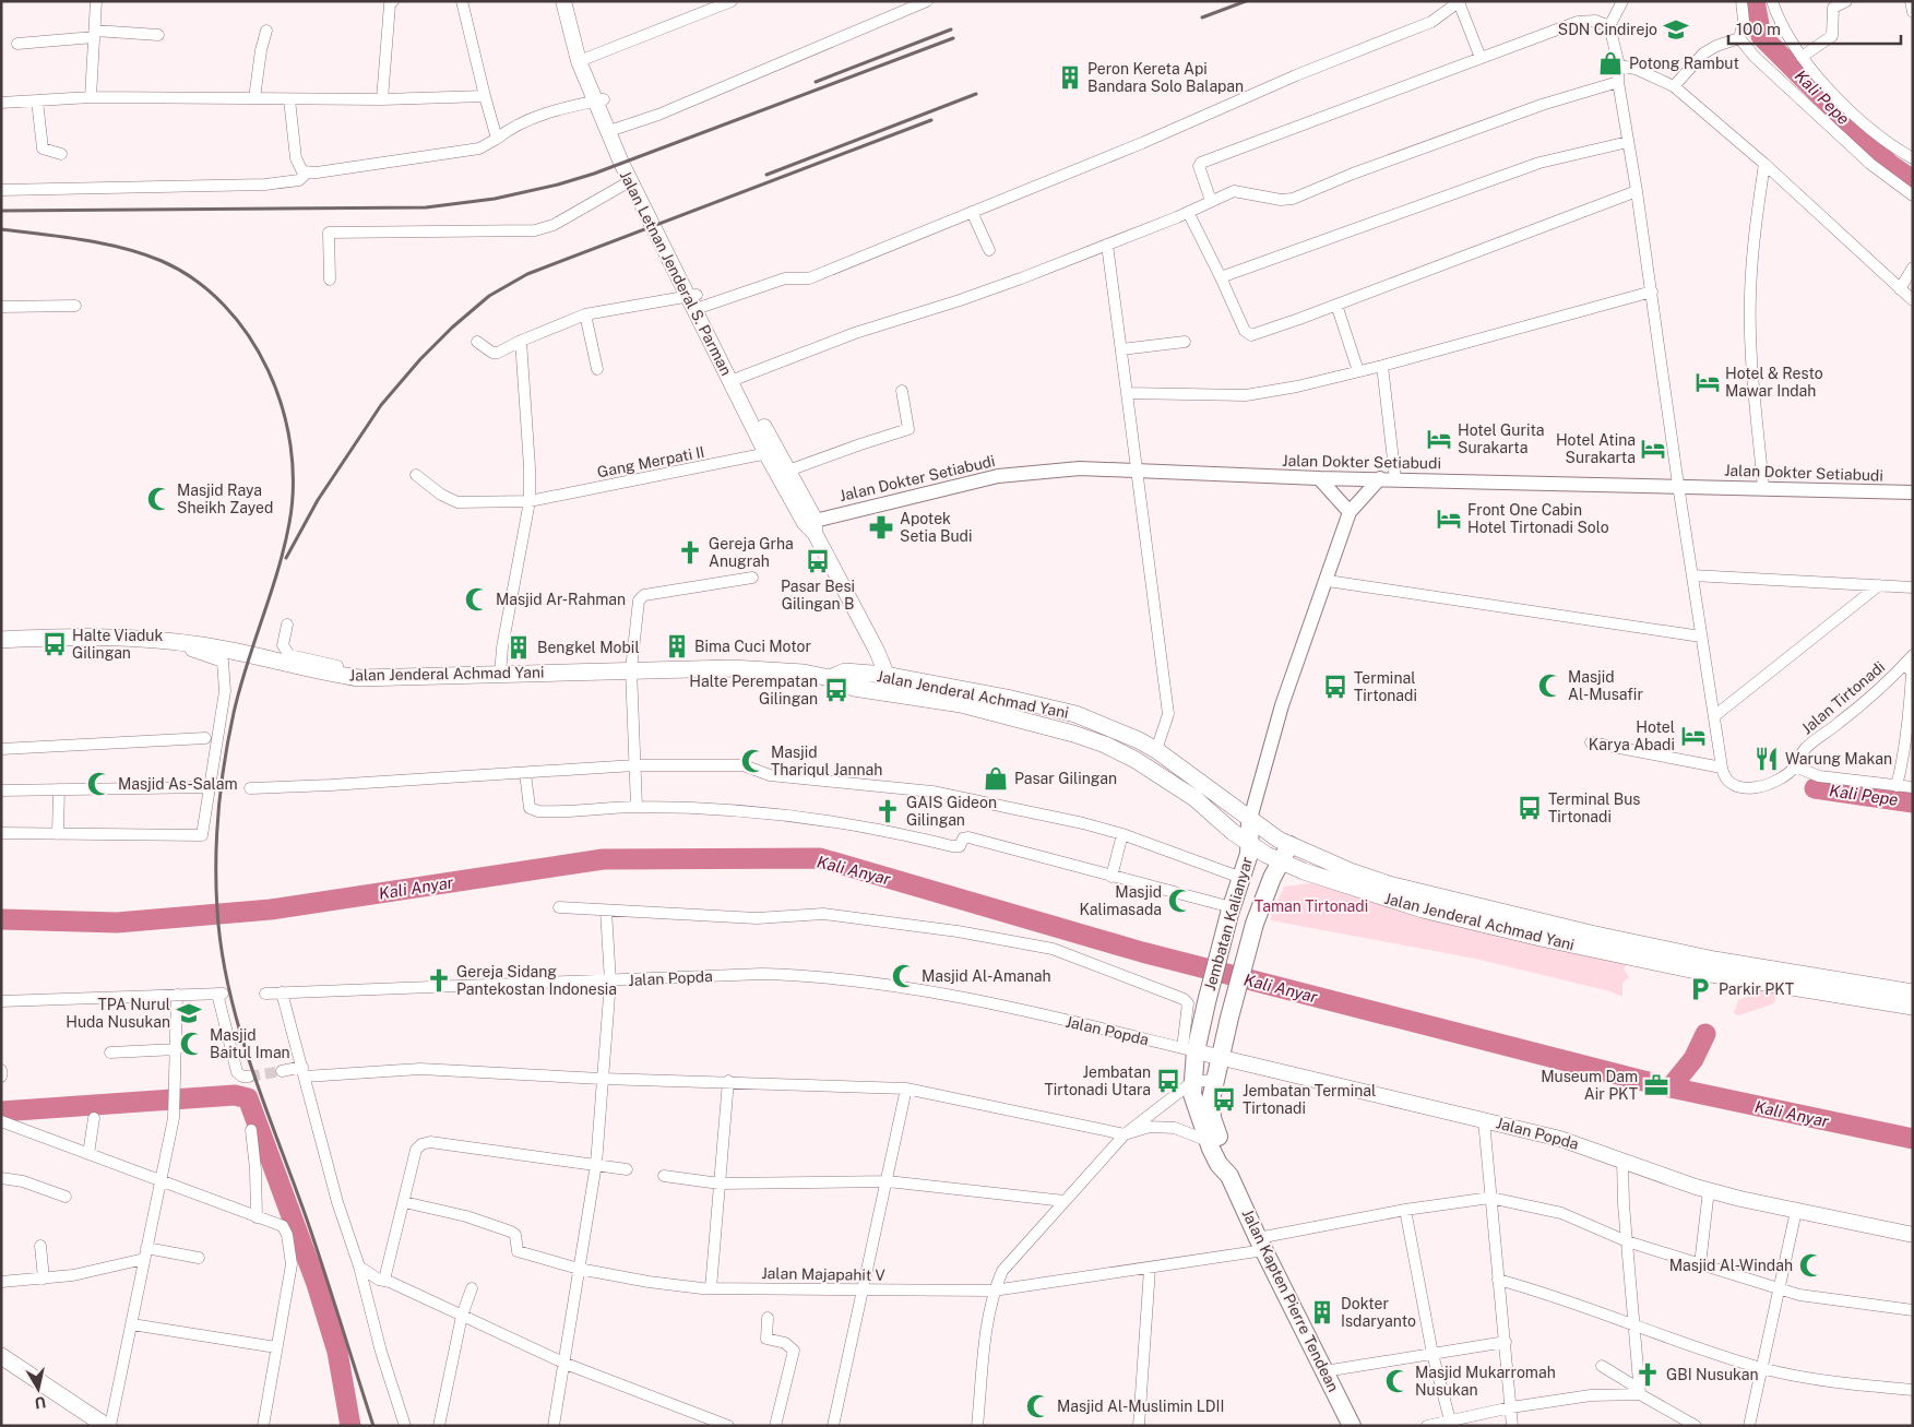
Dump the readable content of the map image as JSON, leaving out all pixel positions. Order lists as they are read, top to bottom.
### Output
{
  "streets": {
    "highway": ["Jembatan Kalianyar", "Jalan Kapten Pierre Tendean"],
    "main road": ["Jalan Letnan Jenderal S. Parman", "Jalan Jenderal Achmad Yani", "Jalan Popda"],
    "street": [
      "Gang Merpati II",
      "Jalan Dokter Setiabudi",
      "Jalan Tirtonadi",
      "Jalan Majapahit V"
    ]
  },
  "crossings": [
    ["Jalan Letnan Jenderal S. Parman", "Gang Merpati II"],
    ["Jalan Letnan Jenderal S. Parman", "Jalan Dokter Setiabudi"],
    ["Jalan Letnan Jenderal S. Parman", "Jalan Jenderal Achmad Yani"],
    ["Jalan Jenderal Achmad Yani", "Jembatan Kalianyar"],
    ["Jembatan Kalianyar", "Jalan Kapten Pierre Tendean"],
    ["Jalan Popda", "Jalan Kapten Pierre Tendean"],
    ["Jalan Majapahit V", "Jalan Kapten Pierre Tendean"]
  ],
  "water": ["Kali Pepe", "Kali Anyar"],
  "parks": ["Taman Tirtonadi"],
  "places": {
    "school or university": ["SDN Cindirejo", "TPA Nurul Huda Nusukan"],
    "shop": ["Potong Rambut", "Pasar Gilingan"],
    "building": [
      "Peron Kereta Api Bandara Solo Balapan",
      "Bima Cuci Motor",
      "Bengkel Mobil",
      "Dokter Isdaryanto"
    ],
    "hotel": [
      "Hotel & Resto Mawar Indah",
      "Hotel Gurita Surakarta",
      "Hotel Atina Surakarta",
      "Front One Cabin Hotel Tirtonadi Solo",
      "Hotel Karya Abadi"
    ],
    "mosque": [
      "Masjid Raya Sheikh Zayed",
      "Masjid Ar-Rahman",
      "Masjid Al-Musafir",
      "Masjid Thariqul Jannah",
      "Masjid As-Salam",
      "Masjid Kalimasada",
      "Masjid Al-Amanah",
      "Masjid Baitul Iman",
      "Masjid Al-Windah",
      "Masjid Mukarromah Nusukan",
      "Masjid Al-Muslimin LDII"
    ],
    "pharmacy": ["Apotek Setia Budi"],
    "church": [
      "Gereja Grha Anugrah",
      "GAIS Gideon Gilingan",
      "Gereja Sidang Pantekostan Indonesia",
      "GBI Nusukan"
    ],
    "bus stop": [
      "Pasar Besi Gilingan B",
      "Halte Viaduk Gilingan",
      "Terminal Tirtonadi",
      "Halte Perempatan Gilingan",
      "Terminal Bus Tirtonadi",
      "Jembatan Tirtonadi Utara",
      "Jembatan Terminal Tirtonadi"
    ],
    "restaurant": ["Warung Makan"],
    "parking": ["Parkir PKT"],
    "office": ["Museum Dam Air PKT"]
  },
  "scale_bar": "100 m",
  "north": "bottom"
}
